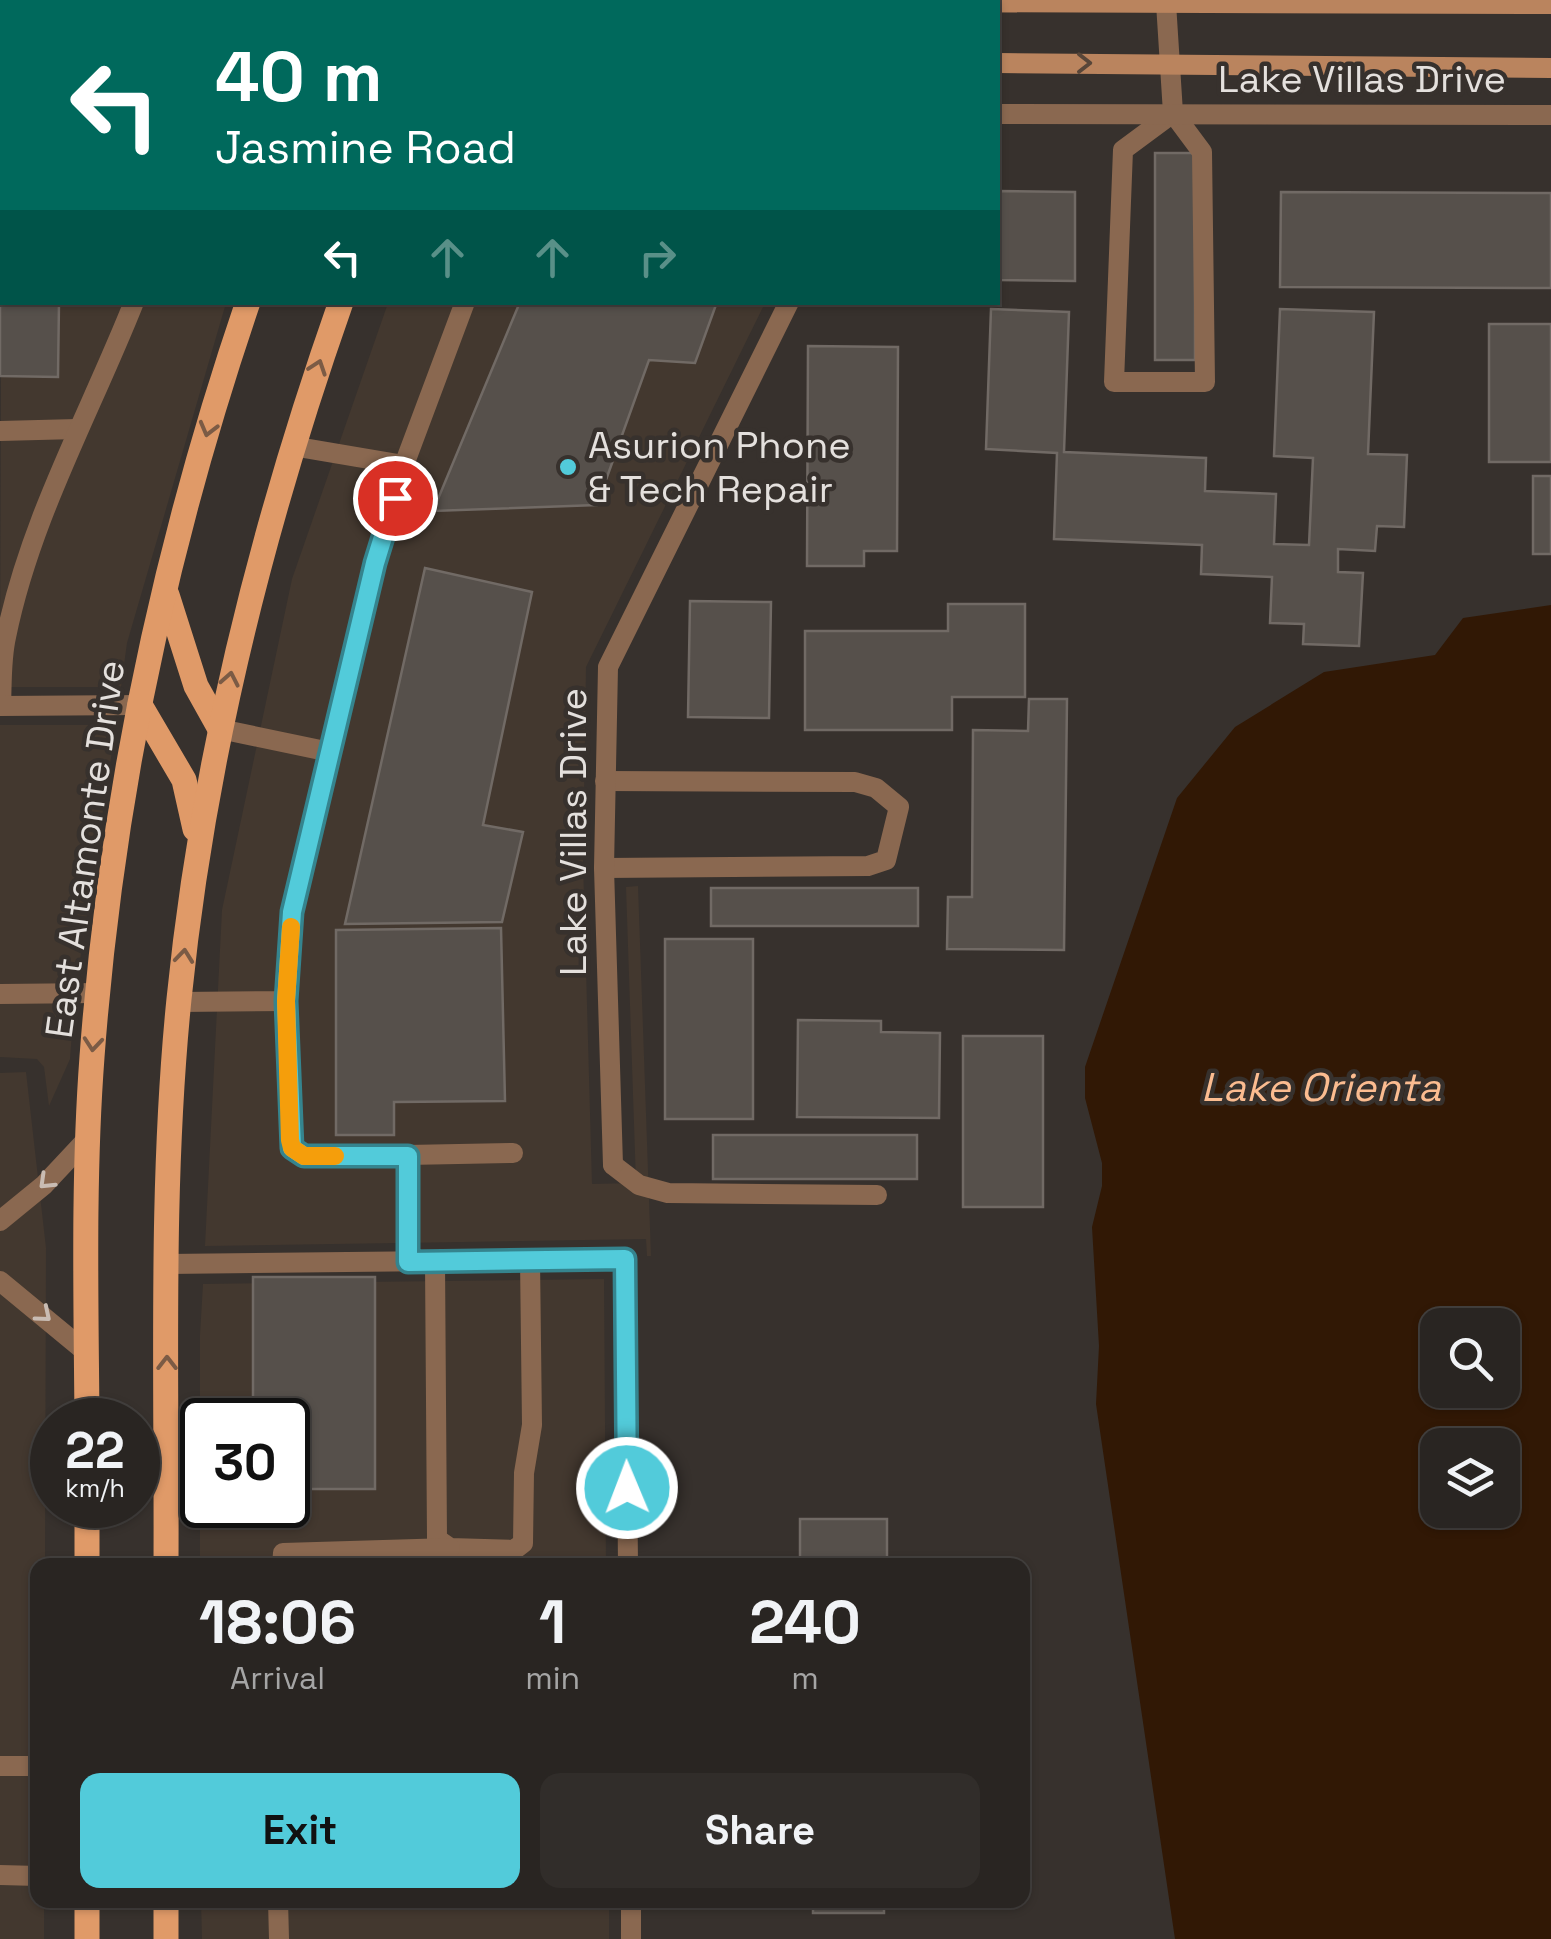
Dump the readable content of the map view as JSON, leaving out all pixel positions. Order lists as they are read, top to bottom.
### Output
{
  "streets": {
    "main road": ["East Altamonte Drive"],
    "street": ["Lake Villas Drive"]
  },
  "water": ["Lake Orienta"],
  "places": ["Asurion Phone & Tech Repair"],
  "page": {
    "turn": ["40 m", "Jasmine Road"],
    "speed": "22 km/h",
    "limit": "30",
    "eta": [
      "18:06",
      "Arrival",
      "1",
      "min",
      "240",
      "m"
    ],
    "buttons": ["Exit", "Share"]
  }
}
